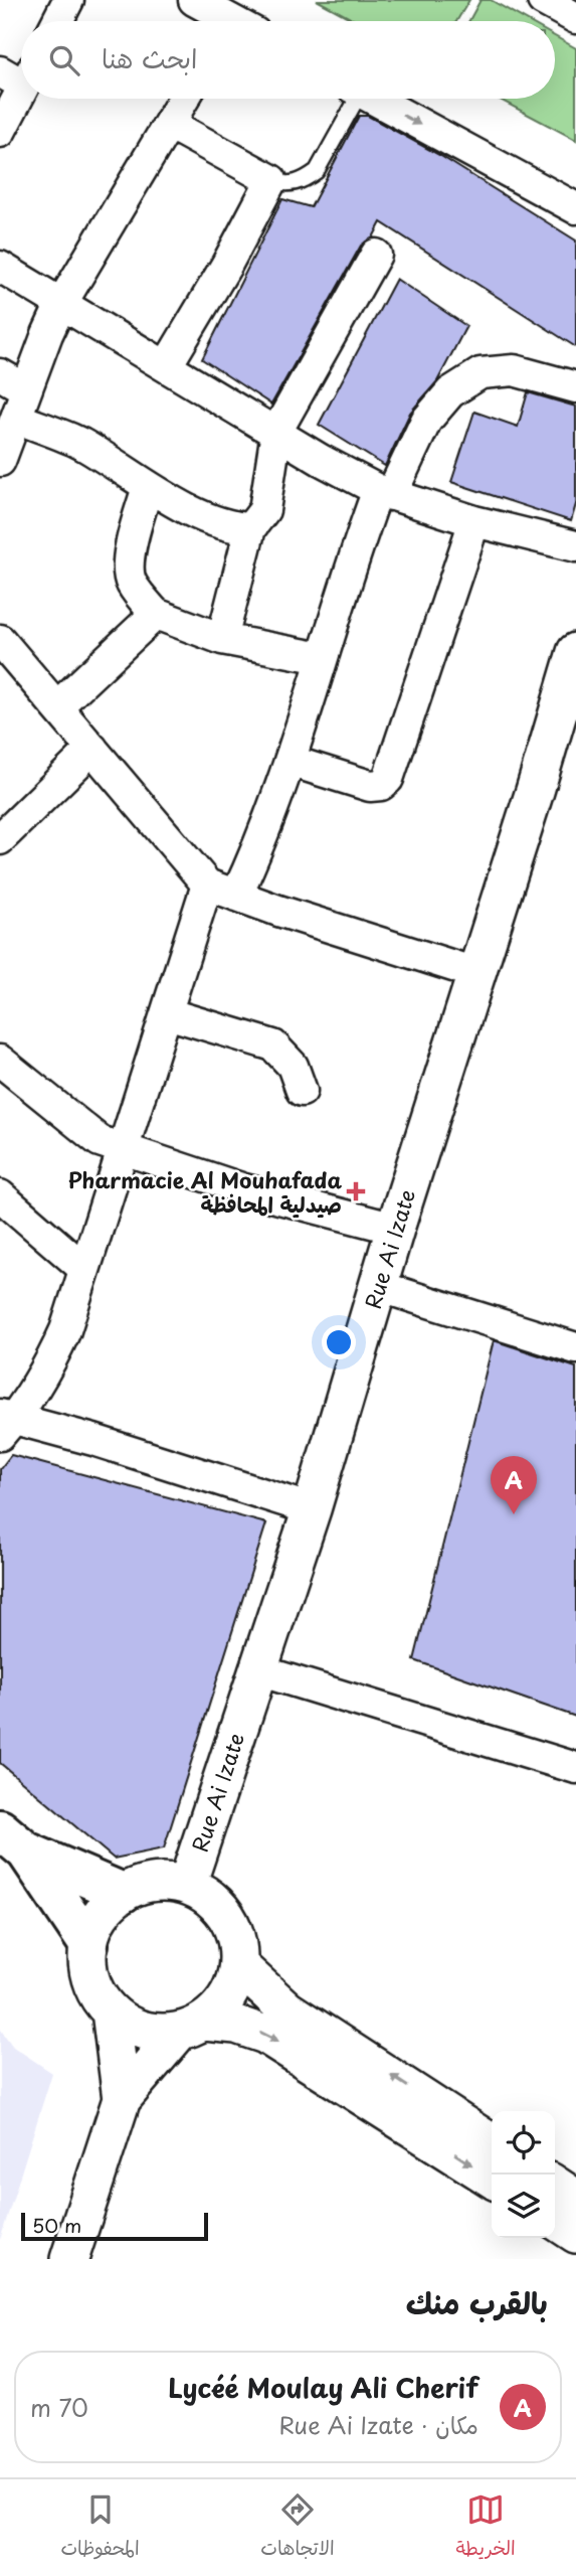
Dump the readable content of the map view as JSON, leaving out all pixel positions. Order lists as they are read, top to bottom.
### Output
{
  "streets": {
    "street": ["Rue Ai Izate"]
  },
  "places": {
    "health": ["Pharmacie Al Mouhafada صيدلية المحافظة"]
  },
  "scale_bar": "50 m",
  "page": {
    "search": "ابحث هنا",
    "pins": "A",
    "scale": "50 m",
    "heading": "بالقرب منك",
    "list": [
      {
        "mark": "A",
        "name": "Lycéé Moulay Ali Cherif",
        "note": "مكان · Rue Ai Izate",
        "value": "70 m"
      }
    ],
    "nav": ["الخريطة", "الاتجاهات", "المحفوظات"]
  }
}
